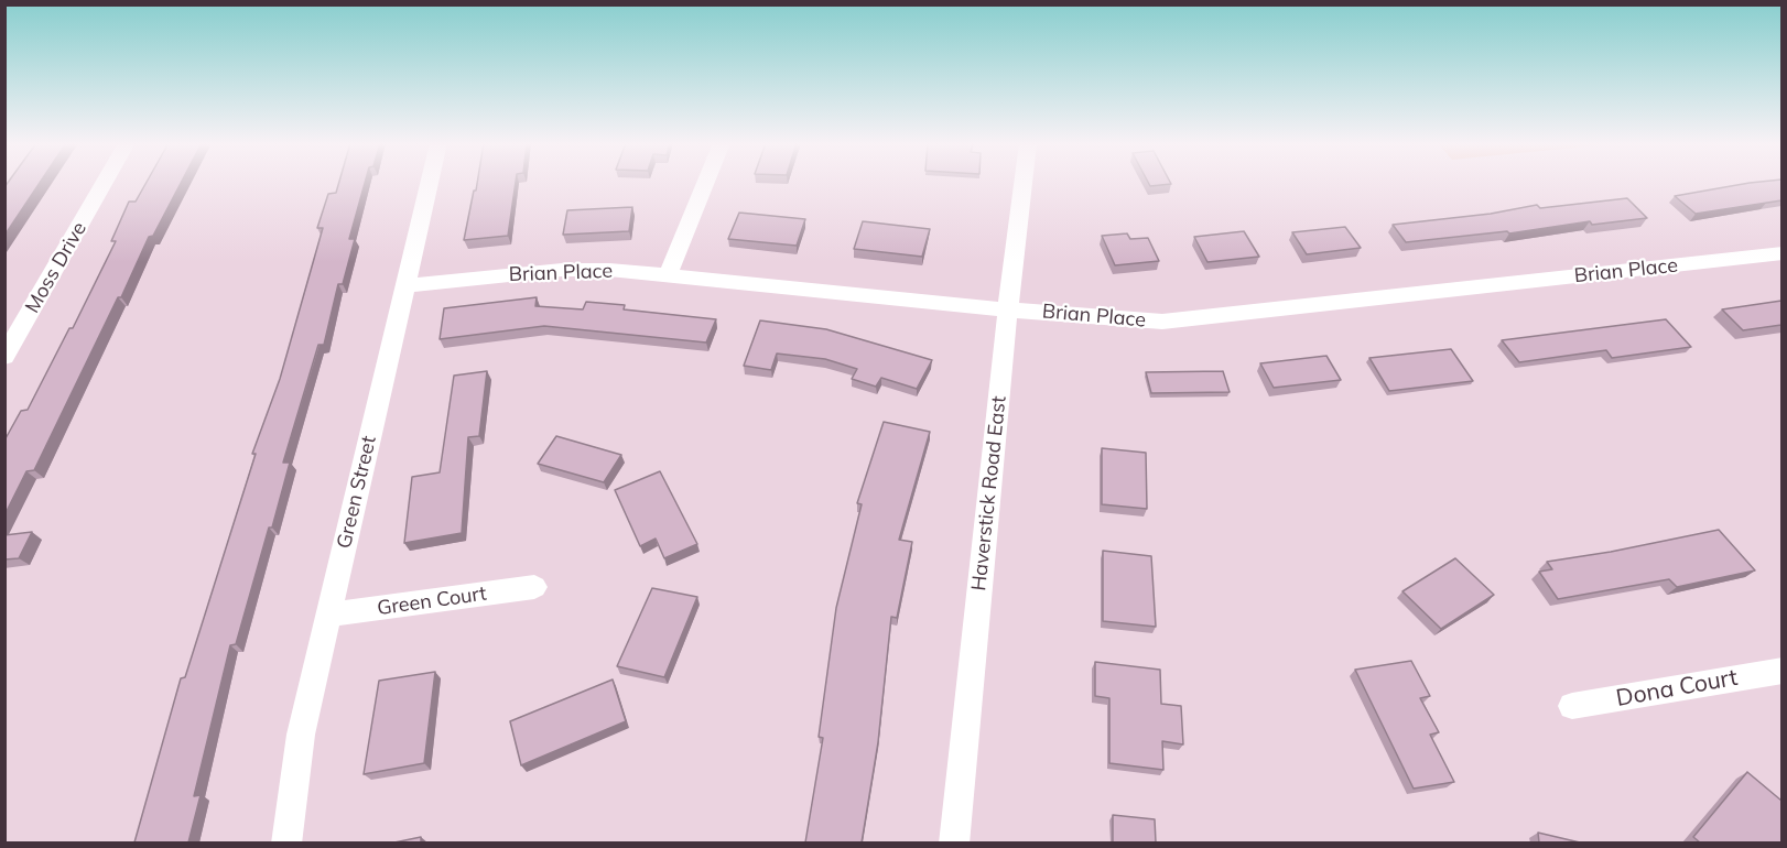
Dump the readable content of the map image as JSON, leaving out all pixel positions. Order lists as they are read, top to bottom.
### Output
{
  "streets": {
    "street": [
      "Moss Drive",
      "Brian Place",
      "Green Street",
      "Haverstick Road East",
      "Green Court",
      "Dona Court"
    ]
  },
  "crossings": [
    ["Brian Place", "Green Street"],
    ["Brian Place", "Haverstick Road East"],
    ["Green Street", "Green Court"]
  ]
}
